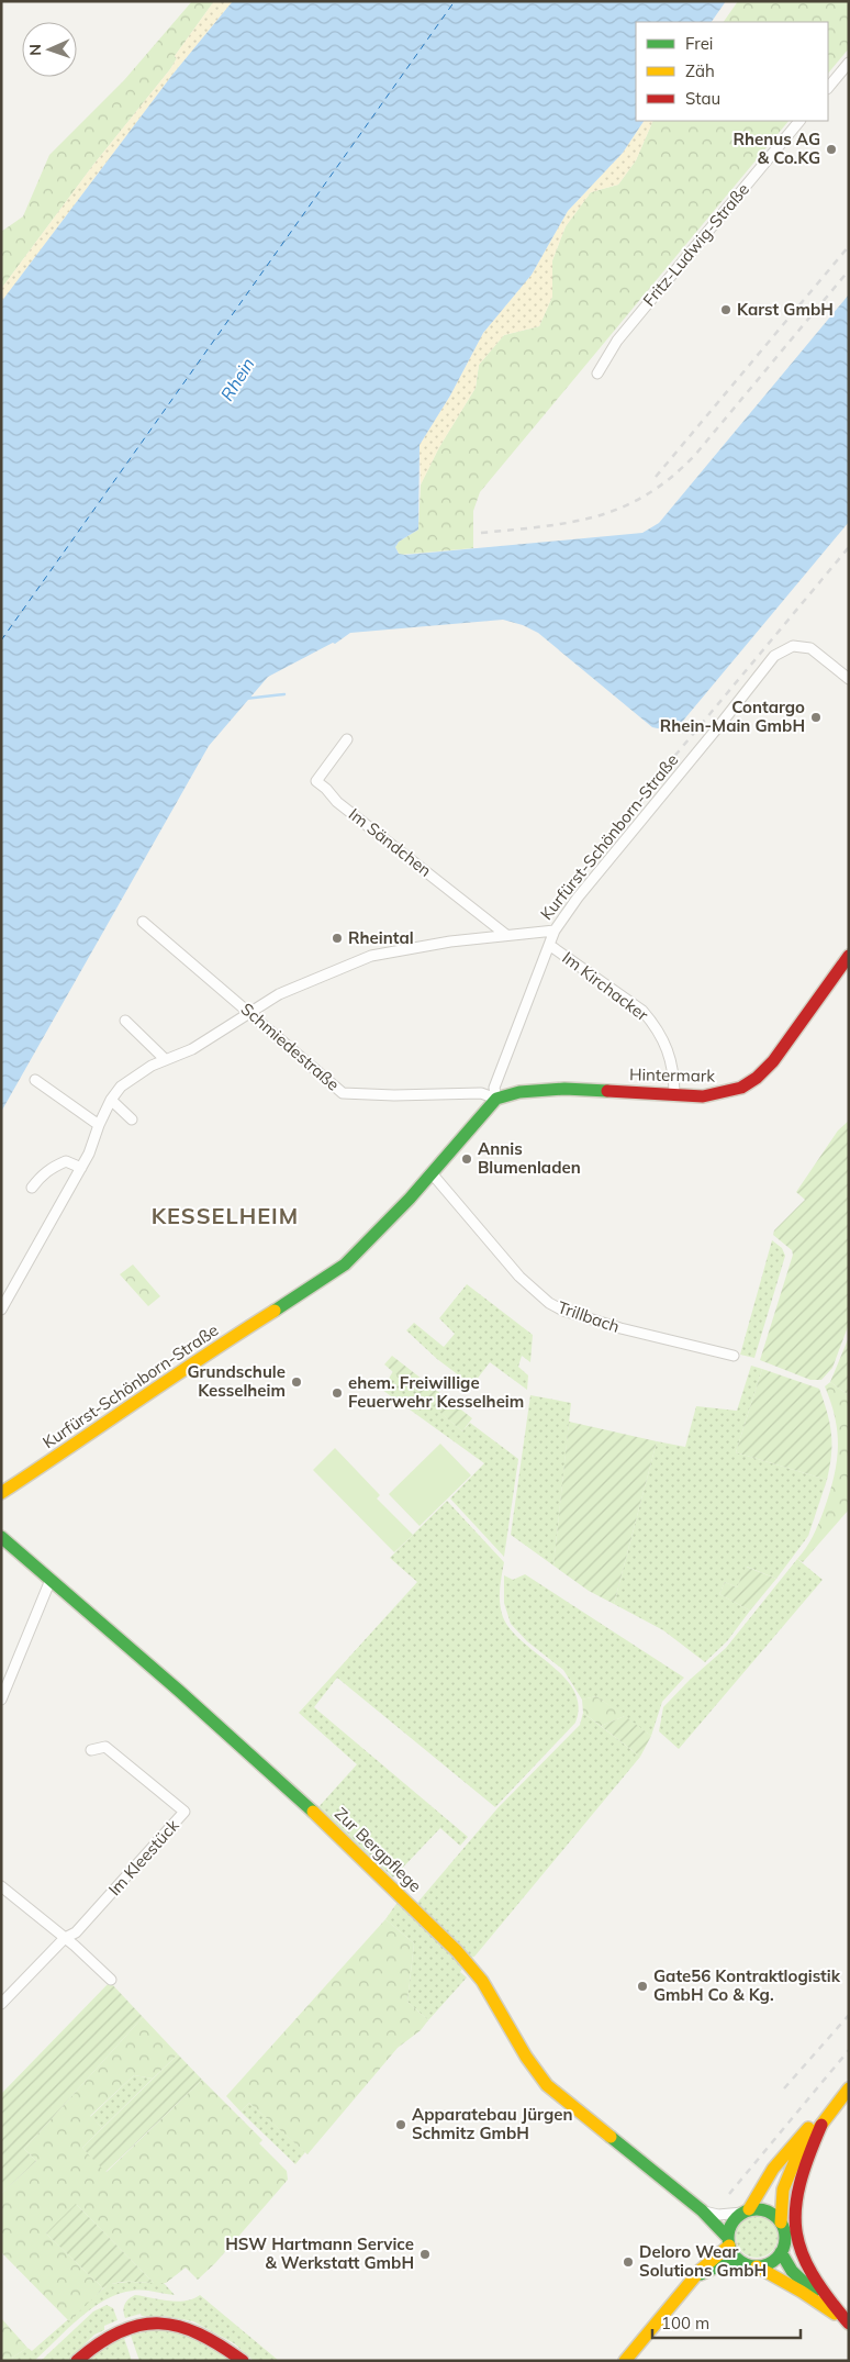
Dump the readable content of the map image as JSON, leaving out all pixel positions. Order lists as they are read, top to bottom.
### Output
{
  "streets": {
    "street": [
      "Fritz-Ludwig-Straße",
      "Kurfürst-Schönborn-Straße",
      "Im Sändchen",
      "Im Kirchacker",
      "Schmiedestraße",
      "Hintermark",
      "Trillbach",
      "Zur Bergpflege",
      "Im Kleestück"
    ]
  },
  "crossings": [
    ["Kurfürst-Schönborn-Straße", "Im Kirchacker"],
    ["Kurfürst-Schönborn-Straße", "Schmiedestraße"],
    ["Kurfürst-Schönborn-Straße", "Hintermark"],
    ["Kurfürst-Schönborn-Straße", "Trillbach"],
    ["Im Kirchacker", "Hintermark"],
    ["Schmiedestraße", "Hintermark"]
  ],
  "districts": ["KESSELHEIM"],
  "water": ["Rhein"],
  "places": [
    "Rhenus AG & Co.KG",
    "Karst GmbH",
    "Contargo Rhein-Main GmbH",
    "Rheintal",
    "Annis Blumenladen",
    "Grundschule Kesselheim",
    "ehem. Freiwillige Feuerwehr Kesselheim",
    "Gate56 Kontraktlogistik GmbH Co & Kg.",
    "Apparatebau Jürgen Schmitz GmbH",
    "HSW Hartmann Service & Werkstatt GmbH",
    "Deloro Wear Solutions GmbH"
  ],
  "legend": ["Frei", "Zäh", "Stau"],
  "scale_bar": "100 m",
  "north": "left"
}
